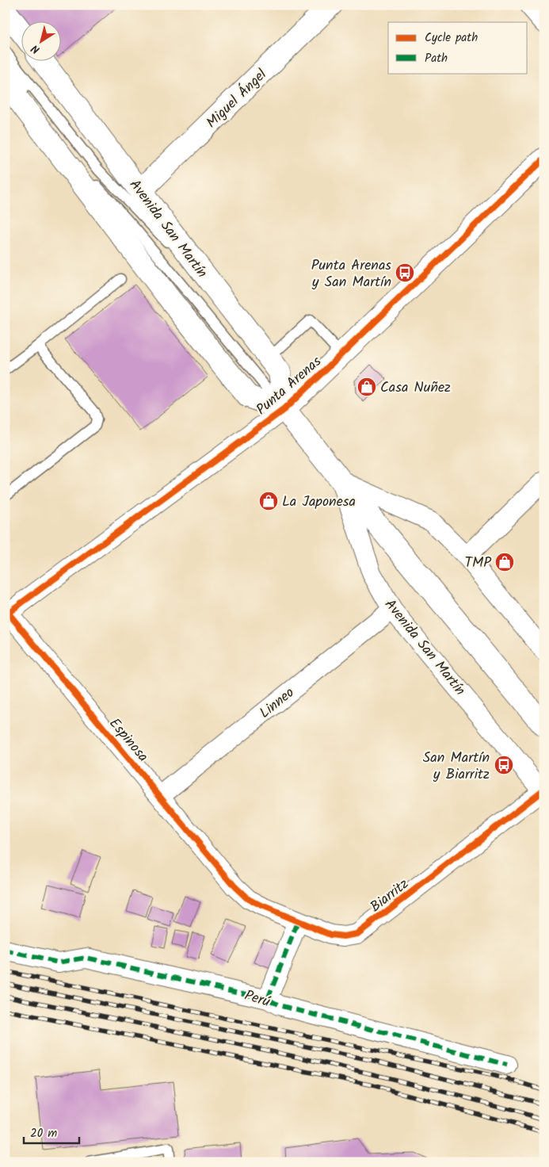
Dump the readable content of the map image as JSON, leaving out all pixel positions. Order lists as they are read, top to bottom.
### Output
{
  "streets": {
    "main road": ["Miguel Ángel", "Avenida San Martín", "Punta Arenas"],
    "street": [
      "Linneo",
      "Espinosa",
      "Biarritz",
      "Perú"
    ]
  },
  "crossings": [
    ["Miguel Ángel", "Avenida San Martín"],
    ["Avenida San Martín", "Punta Arenas"],
    ["Avenida San Martín", "Linneo"],
    ["Avenida San Martín", "Biarritz"],
    ["Punta Arenas", "Espinosa"],
    ["Linneo", "Espinosa"],
    ["Espinosa", "Biarritz"]
  ],
  "places": {
    "bus stop": ["Punta Arenas y San Martín", "San Martín y Biarritz"],
    "shop": ["Casa Nuñez", "La Japonesa", "TMP"]
  },
  "legend": ["Cycle path", "Path"],
  "scale_bar": "20 m",
  "north": "bottom left"
}
